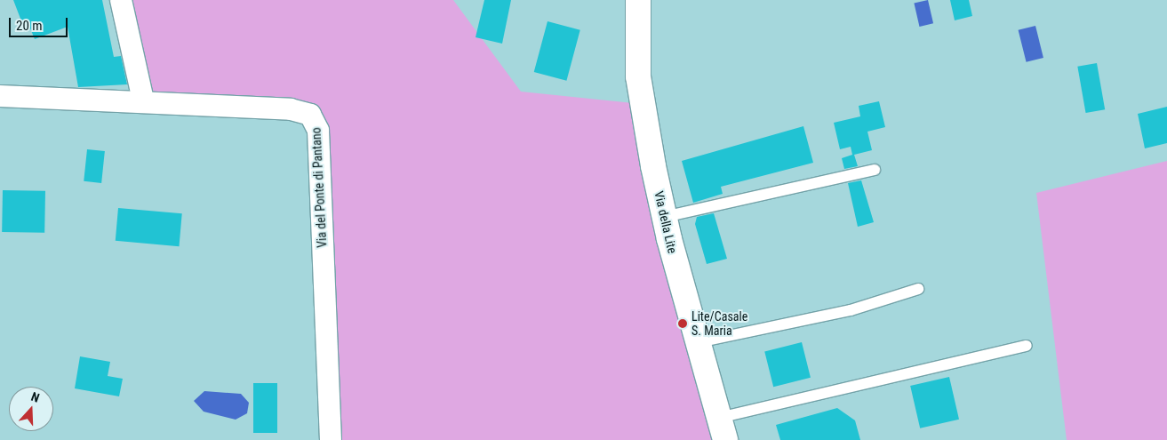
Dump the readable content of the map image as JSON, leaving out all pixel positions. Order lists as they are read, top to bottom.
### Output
{
  "streets": {
    "street": ["Via del Ponte di Pantano", "Via della Lite"]
  },
  "places": ["Lite/Casale S. Maria"],
  "scale_bar": "20 m",
  "north": "top"
}
